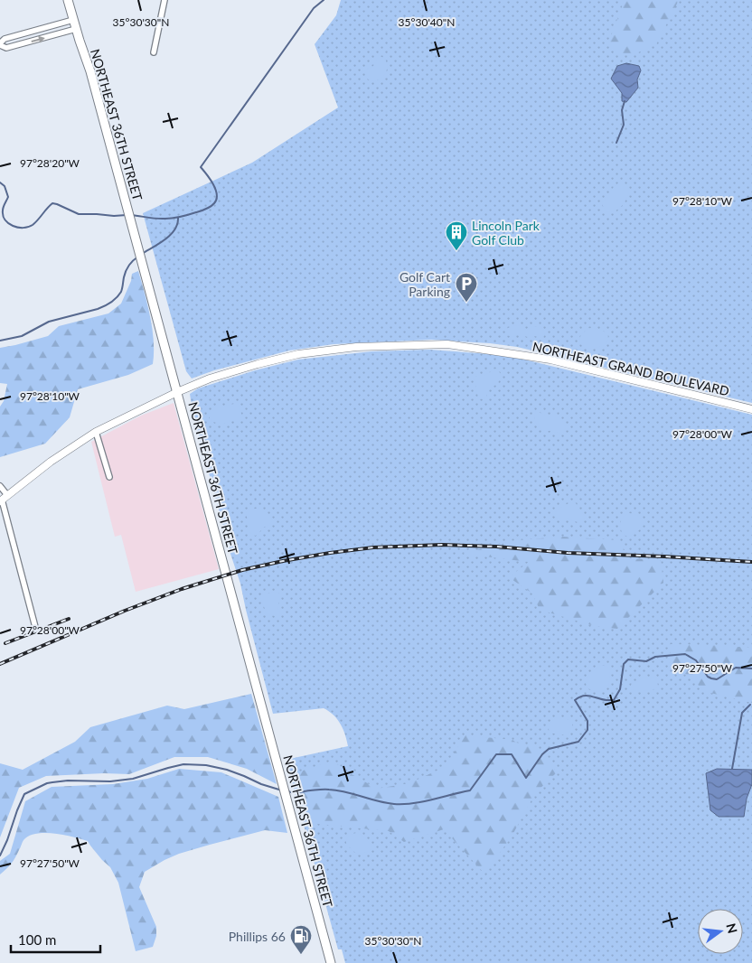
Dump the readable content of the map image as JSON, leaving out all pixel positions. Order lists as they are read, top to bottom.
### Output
{
  "streets": {
    "main road": ["NORTHEAST 36TH STREET"],
    "street": ["NORTHEAST GRAND BOULEVARD"]
  },
  "crossings": [
    ["NORTHEAST 36TH STREET", "NORTHEAST GRAND BOULEVARD"]
  ],
  "places": {
    "building": ["Lincoln Park Golf Club"],
    "parking": ["Golf Cart Parking"],
    "fuel station": ["Phillips 66"]
  },
  "scale_bar": "100 m",
  "north": "right",
  "coordinates": [
    "35°30'30\"N",
    "35°30'40\"N",
    "97°28'20\"W",
    "97°28'10\"W",
    "97°28'00\"W",
    "97°27'50\"W"
  ]
}
